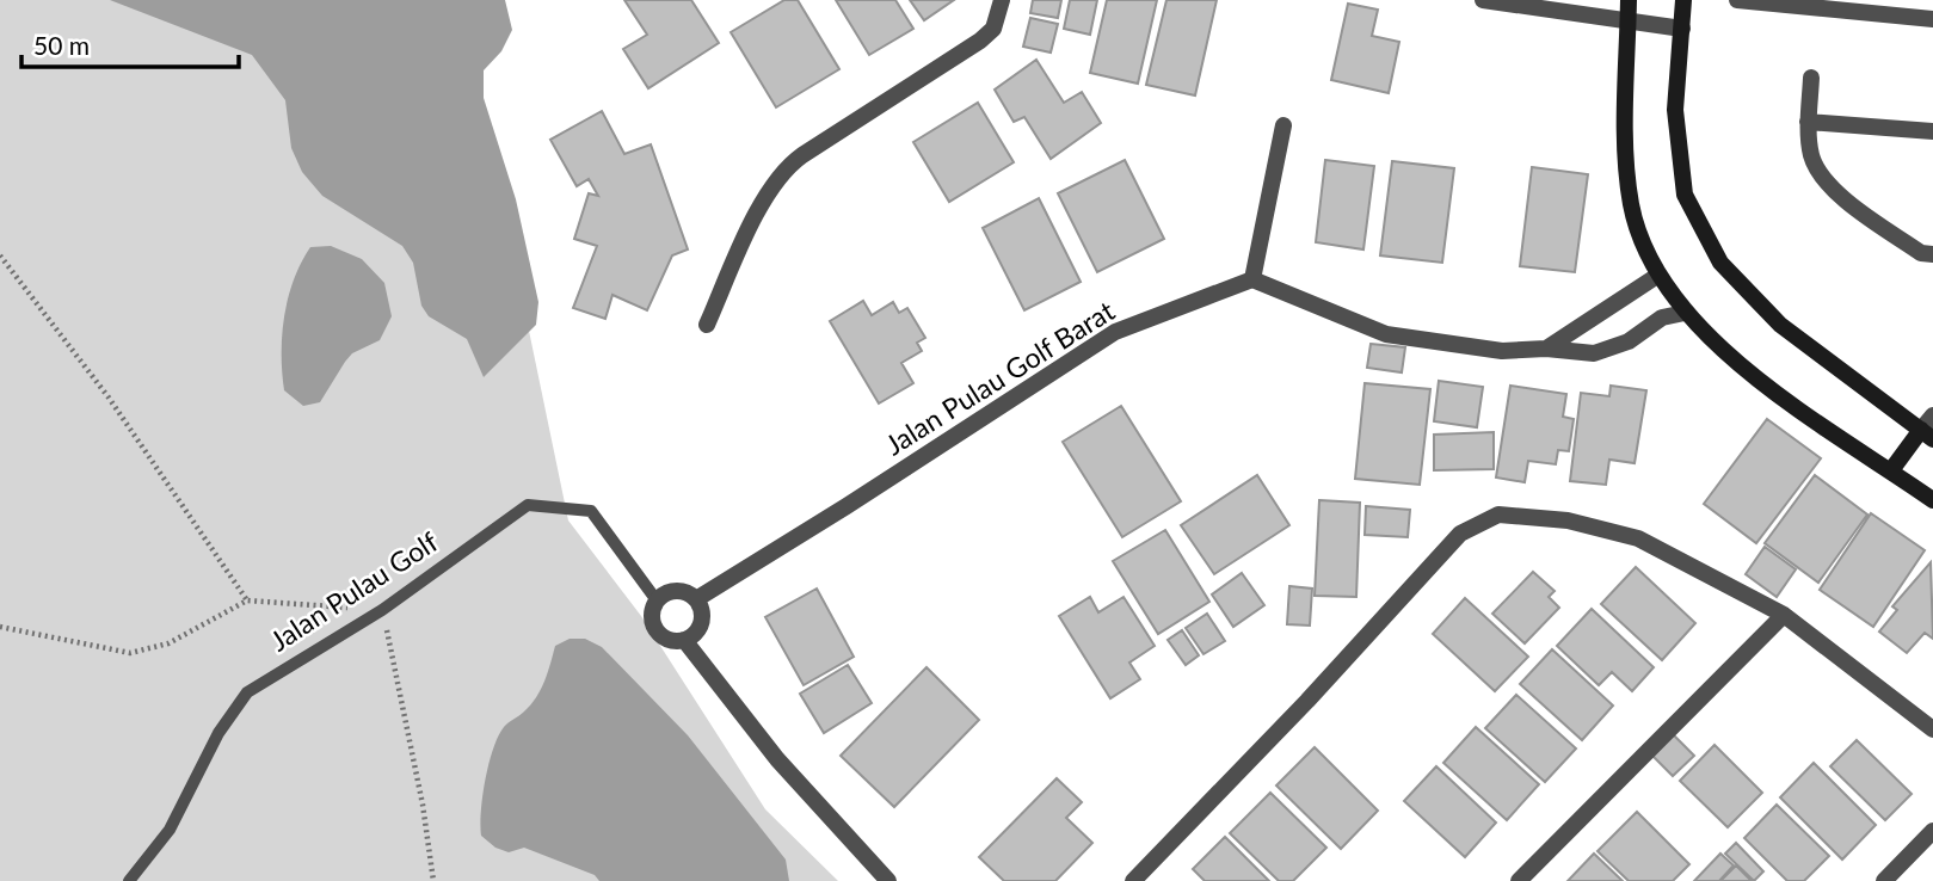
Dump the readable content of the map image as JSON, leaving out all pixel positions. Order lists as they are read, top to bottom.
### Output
{
  "streets": {
    "street": ["Jalan Pulau Golf Barat"],
    "lane": ["Jalan Pulau Golf"]
  },
  "crossings": [
    ["Jalan Pulau Golf Barat", "Jalan Pulau Golf"]
  ],
  "scale_bar": "50 m"
}
